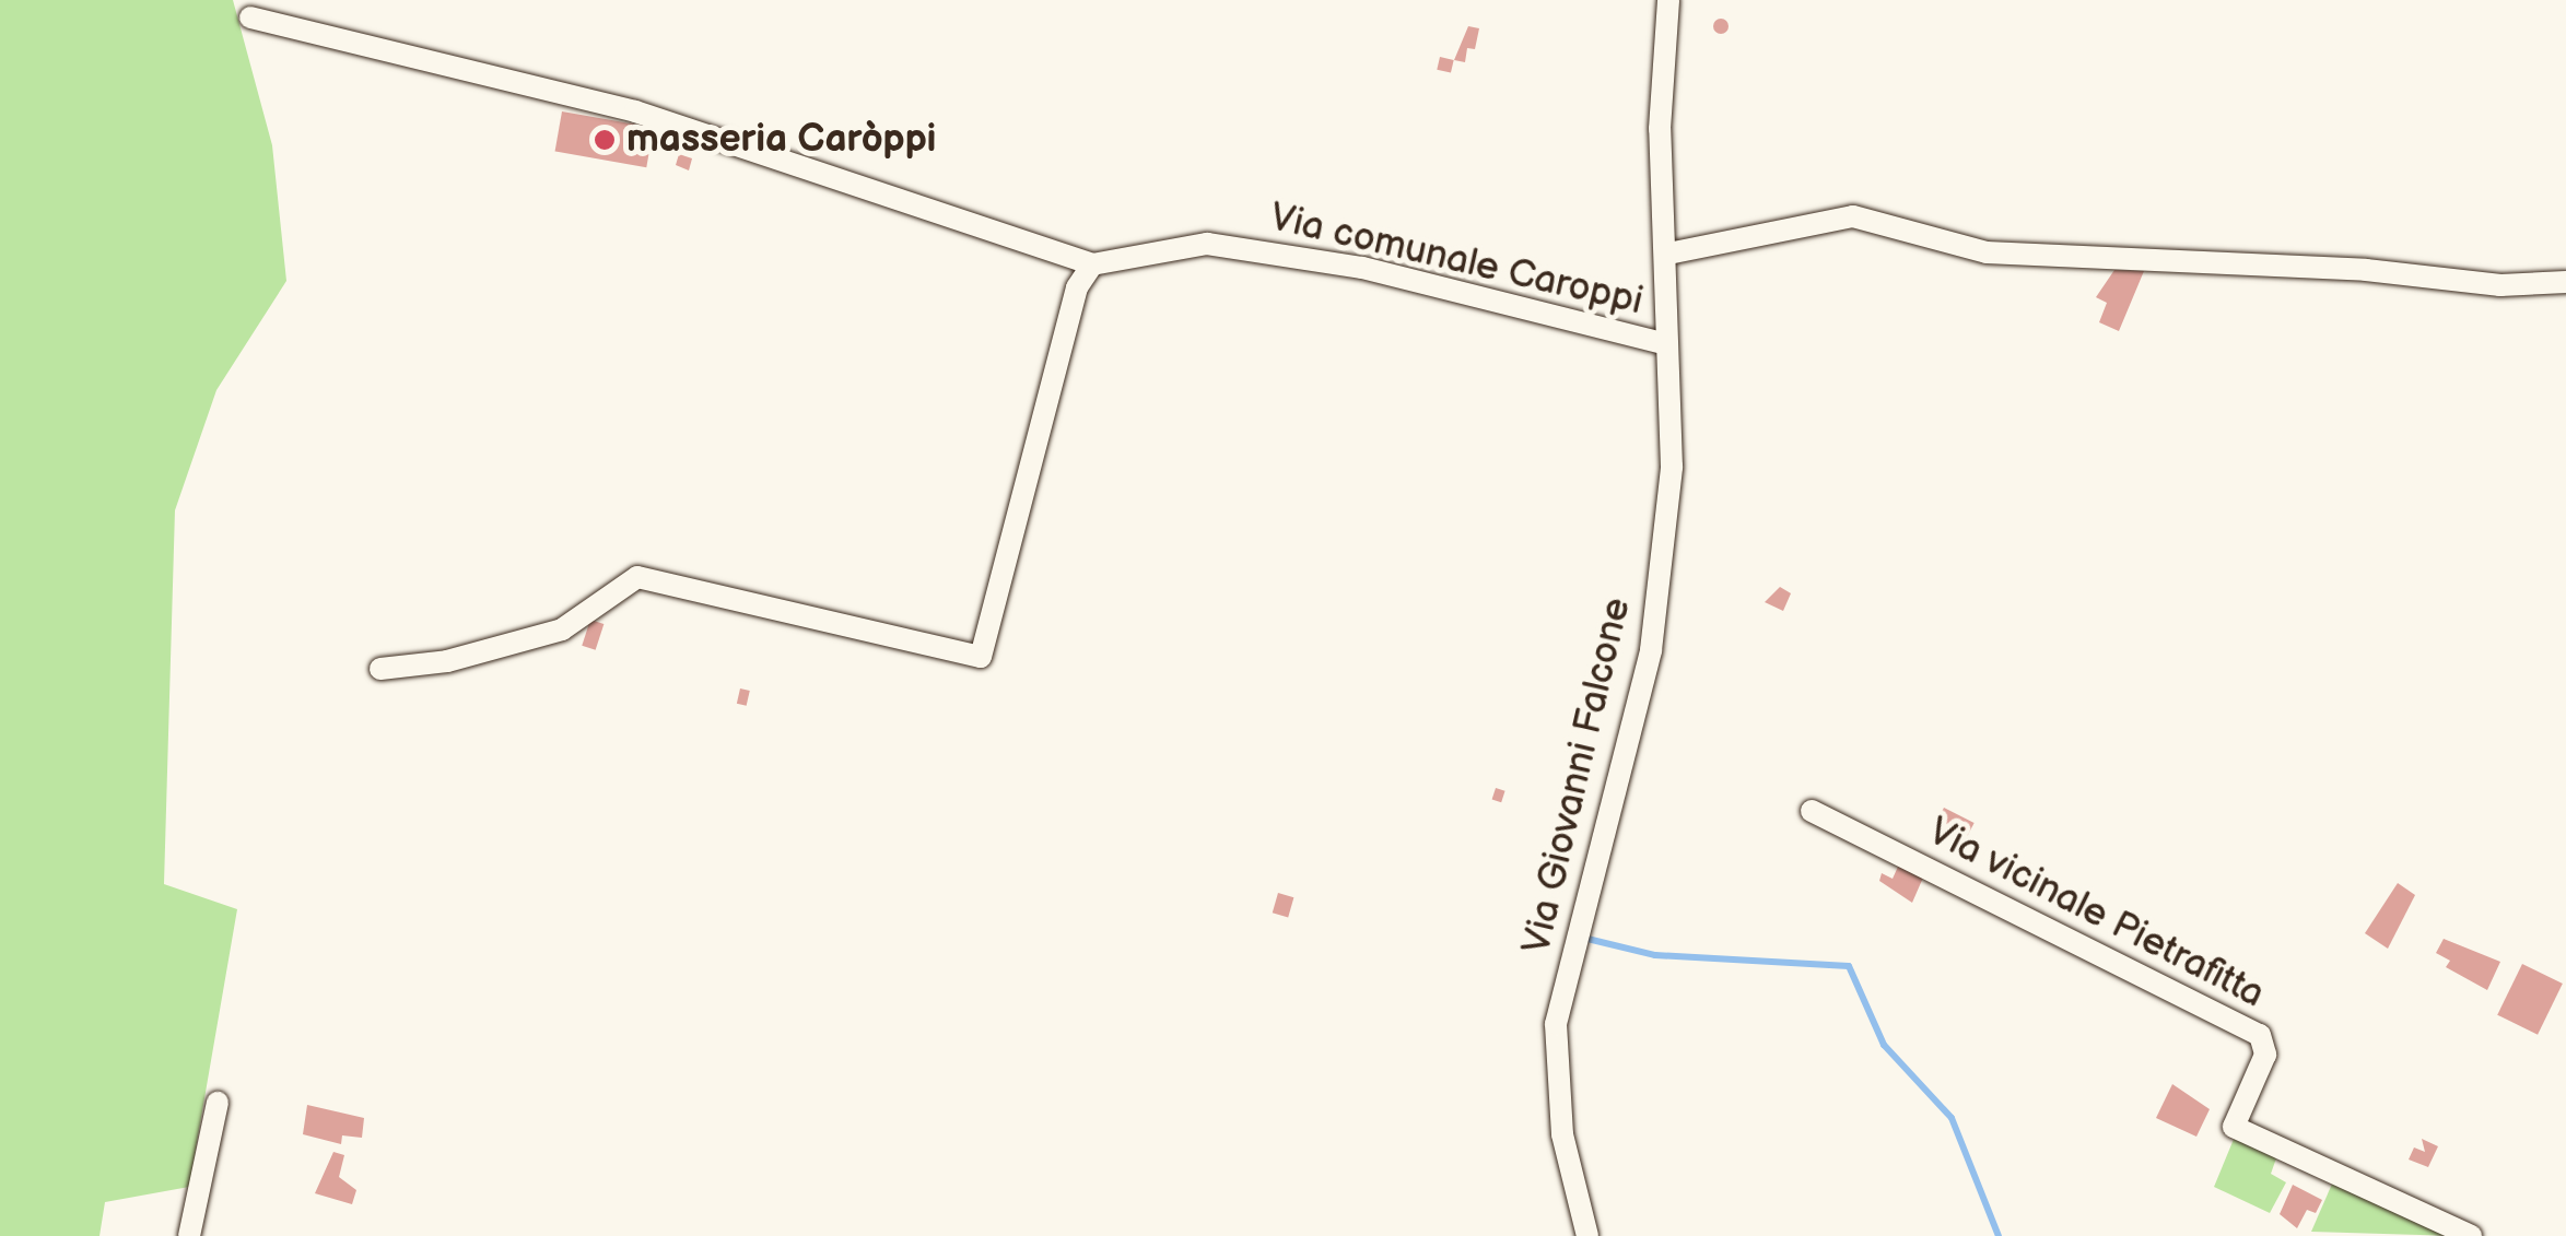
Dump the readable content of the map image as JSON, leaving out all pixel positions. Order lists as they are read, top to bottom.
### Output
{
  "streets": {
    "street": ["Via comunale Caroppi", "Via Giovanni Falcone", "Via vicinale Pietrafitta"]
  },
  "crossings": [
    ["Via comunale Caroppi", "Via Giovanni Falcone"]
  ],
  "places": ["masseria Caròppi"]
}
